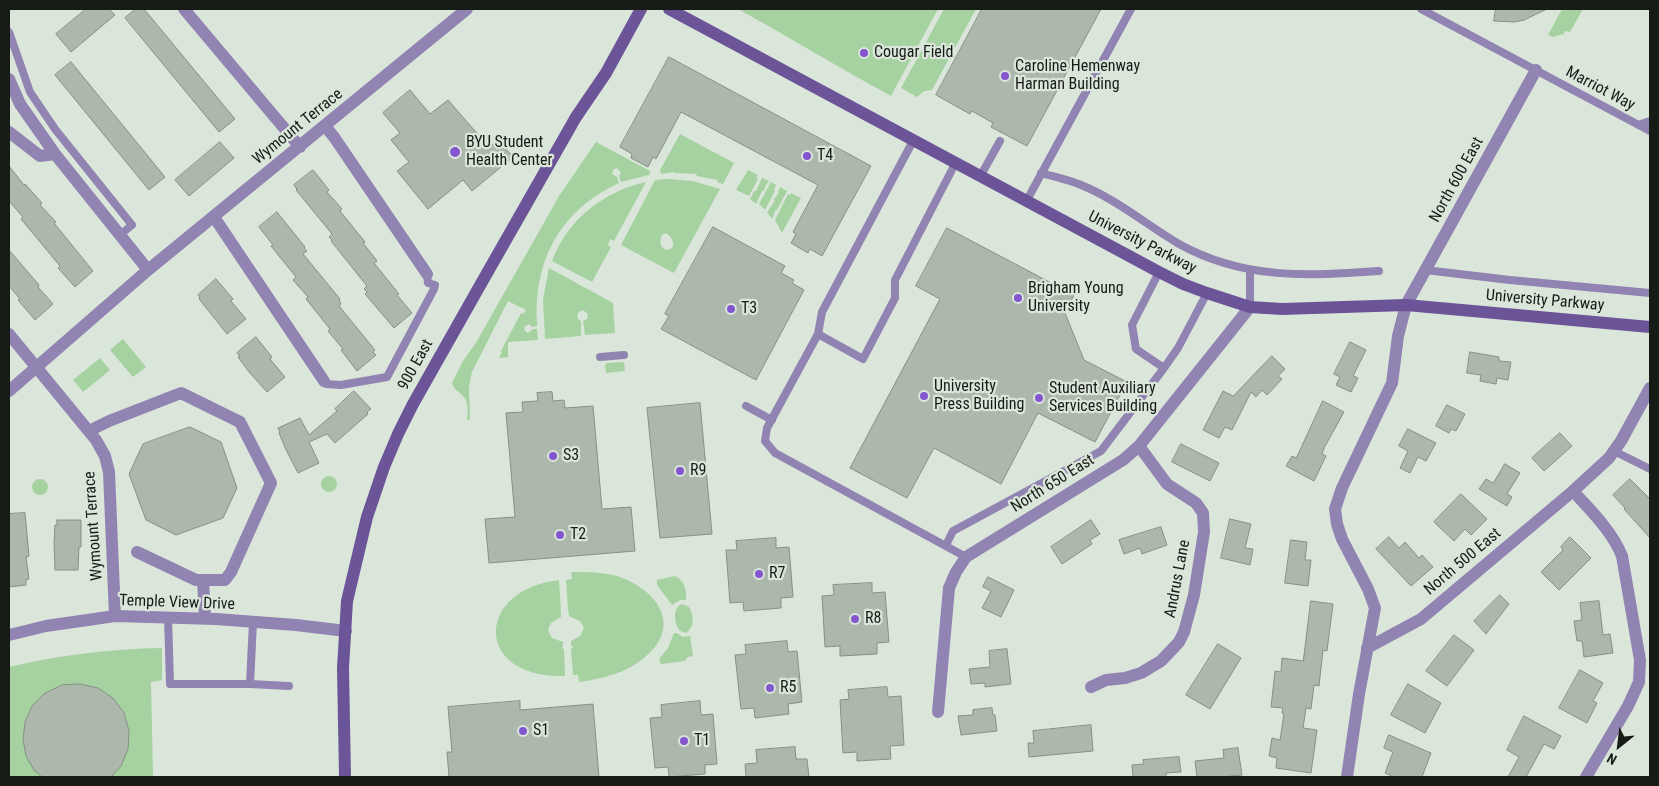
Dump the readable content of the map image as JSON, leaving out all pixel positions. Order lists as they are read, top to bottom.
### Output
{
  "streets": {
    "main road": ["University Parkway", "900 East"],
    "street": [
      "Wymount Terrace",
      "North 600 East",
      "North 650 East",
      "North 500 East",
      "Andrus Lane",
      "Temple View Drive"
    ],
    "lane": ["Marriot Way"]
  },
  "crossings": [
    ["Marriot Way", "North 600 East"],
    ["Wymount Terrace", "Temple View Drive"],
    ["North 600 East", "University Parkway"],
    ["North 600 East", "North 500 East"],
    ["University Parkway", "North 650 East"],
    ["900 East", "Temple View Drive"],
    ["North 650 East", "Andrus Lane"]
  ],
  "places": [
    "Cougar Field",
    "Caroline Hemenway Harman Building",
    "BYU Student Health Center",
    "T4",
    "Brigham Young University",
    "T3",
    "University Press Building",
    "Student Auxiliary Services Building",
    "S3",
    "R9",
    "T2",
    "R7",
    "R8",
    "R5",
    "S1",
    "T1"
  ],
  "north": "bottom left"
}
